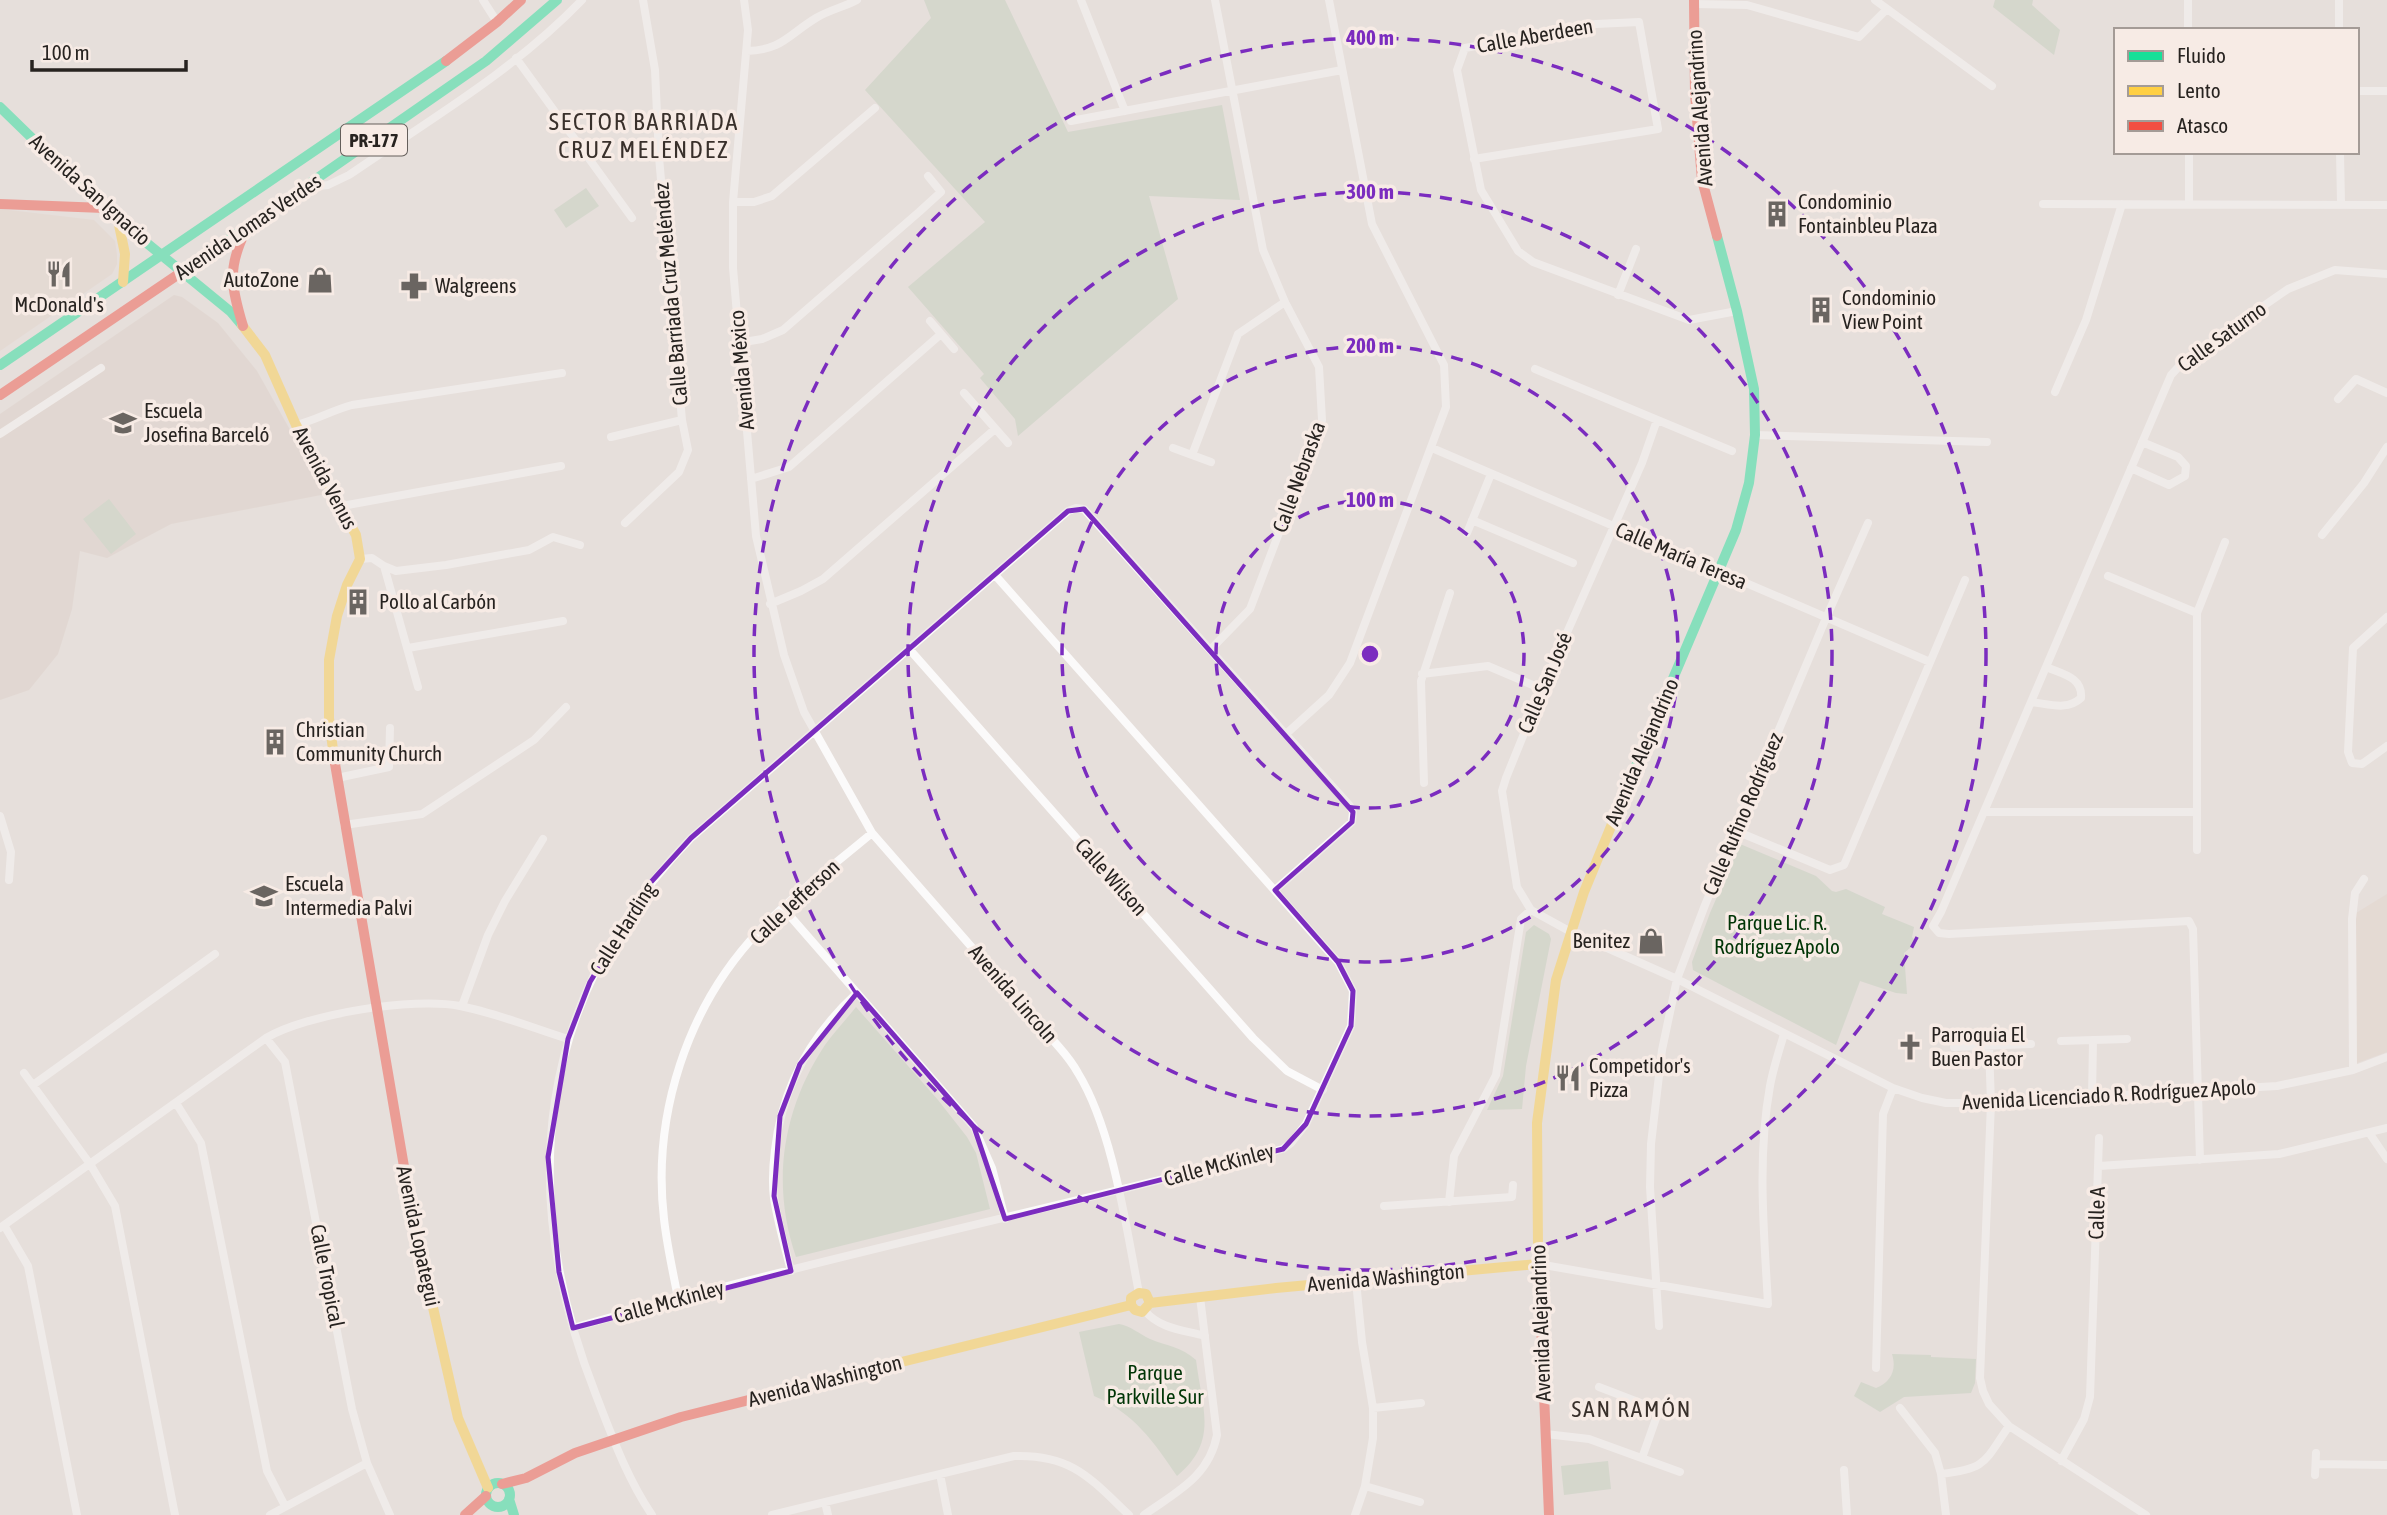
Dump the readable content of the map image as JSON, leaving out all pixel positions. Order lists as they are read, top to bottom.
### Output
{
  "streets": {
    "street": [
      "Calle Aberdeen",
      "Avenida Alejandrino",
      "PR-177",
      "Avenida San Ignacio",
      "Avenida Lomas Verdes",
      "Calle Barriada Cruz Meléndez",
      "Calle Saturno",
      "Avenida México",
      "Calle Nebraska",
      "Avenida Venus",
      "Calle María Teresa",
      "Calle San José",
      "Calle Rufino Rodríguez",
      "Calle Wilson",
      "Calle Jefferson",
      "Calle Harding",
      "Avenida Lincoln",
      "Avenida Licenciado R. Rodríguez Apolo",
      "Calle McKinley",
      "Calle A",
      "Avenida Lopategui",
      "Calle Tropical",
      "Avenida Washington"
    ]
  },
  "crossings": [
    ["Calle Aberdeen", "Avenida Alejandrino"],
    ["Avenida Alejandrino", "Calle María Teresa"],
    ["Avenida Alejandrino", "Avenida Licenciado R. Rodríguez Apolo"],
    ["Avenida Alejandrino", "Avenida Washington"],
    ["Avenida San Ignacio", "Avenida Lomas Verdes"],
    ["Avenida San Ignacio", "Avenida Venus"],
    ["Avenida Lomas Verdes", "Avenida Venus"],
    ["Calle Saturno", "Avenida Licenciado R. Rodríguez Apolo"],
    ["Avenida México", "Calle Harding"],
    ["Avenida México", "Avenida Lincoln"],
    ["Calle Nebraska", "Calle Harding"],
    ["Avenida Venus", "Avenida Lopategui"],
    ["Calle María Teresa", "Calle San José"],
    ["Calle María Teresa", "Calle Rufino Rodríguez"],
    ["Calle Rufino Rodríguez", "Avenida Licenciado R. Rodríguez Apolo"],
    ["Calle Wilson", "Calle Harding"],
    ["Calle Wilson", "Calle McKinley"],
    ["Calle Jefferson", "Avenida Lincoln"],
    ["Calle Jefferson", "Calle McKinley"],
    ["Calle Harding", "Avenida Lincoln"],
    ["Calle Harding", "Calle McKinley"],
    ["Calle Harding", "Avenida Washington"],
    ["Avenida Lincoln", "Calle McKinley"],
    ["Avenida Lincoln", "Avenida Washington"],
    ["Avenida Lopategui", "Avenida Washington"]
  ],
  "districts": ["SECTOR BARRIADA CRUZ MELÉNDEZ", "SAN RAMÓN"],
  "parks": ["Parque Lic. R. Rodríguez Apolo", "Parque Parkville Sur"],
  "places": {
    "building": [
      "Condominio Fontainbleu Plaza",
      "Condominio View Point",
      "Pollo al Carbón",
      "Christian Community Church"
    ],
    "restaurant": ["McDonald's", "Competidor's Pizza"],
    "shop": ["AutoZone", "Benitez"],
    "pharmacy": ["Walgreens"],
    "school or university": ["Escuela Josefina Barceló", "Escuela Intermedia Palvi"],
    "church": ["Parroquia El Buen Pastor"]
  },
  "legend": ["Fluido", "Lento", "Atasco"],
  "scale_bar": "100 m",
  "rings": [
    "400 m",
    "300 m",
    "200 m",
    "100 m"
  ]
}
